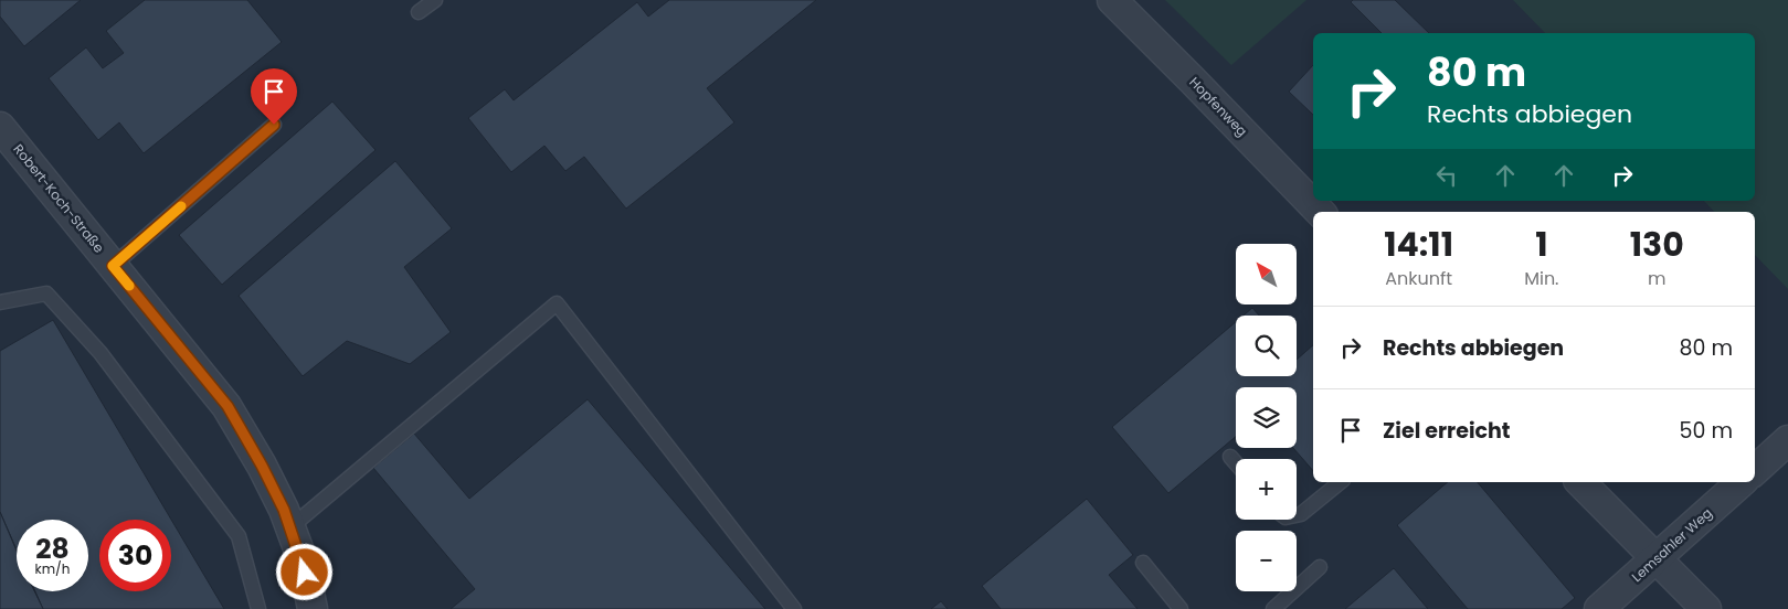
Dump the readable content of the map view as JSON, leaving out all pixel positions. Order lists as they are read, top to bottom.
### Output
{
  "streets": {
    "street": ["Hopfenweg", "Robert-Koch-Straße", "Lemsahler Weg"]
  },
  "north": "top left",
  "page": {
    "turn": ["80 m", "Rechts abbiegen"],
    "eta": [
      "14:11",
      "Ankunft",
      "1",
      "Min.",
      "130",
      "m"
    ],
    "map_buttons": ["+", "−"],
    "list": [
      {
        "name": "Rechts abbiegen",
        "value": "80 m"
      },
      {
        "name": "Ziel erreicht",
        "value": "50 m"
      }
    ],
    "speed": "28 km/h",
    "limit": "30"
  }
}
